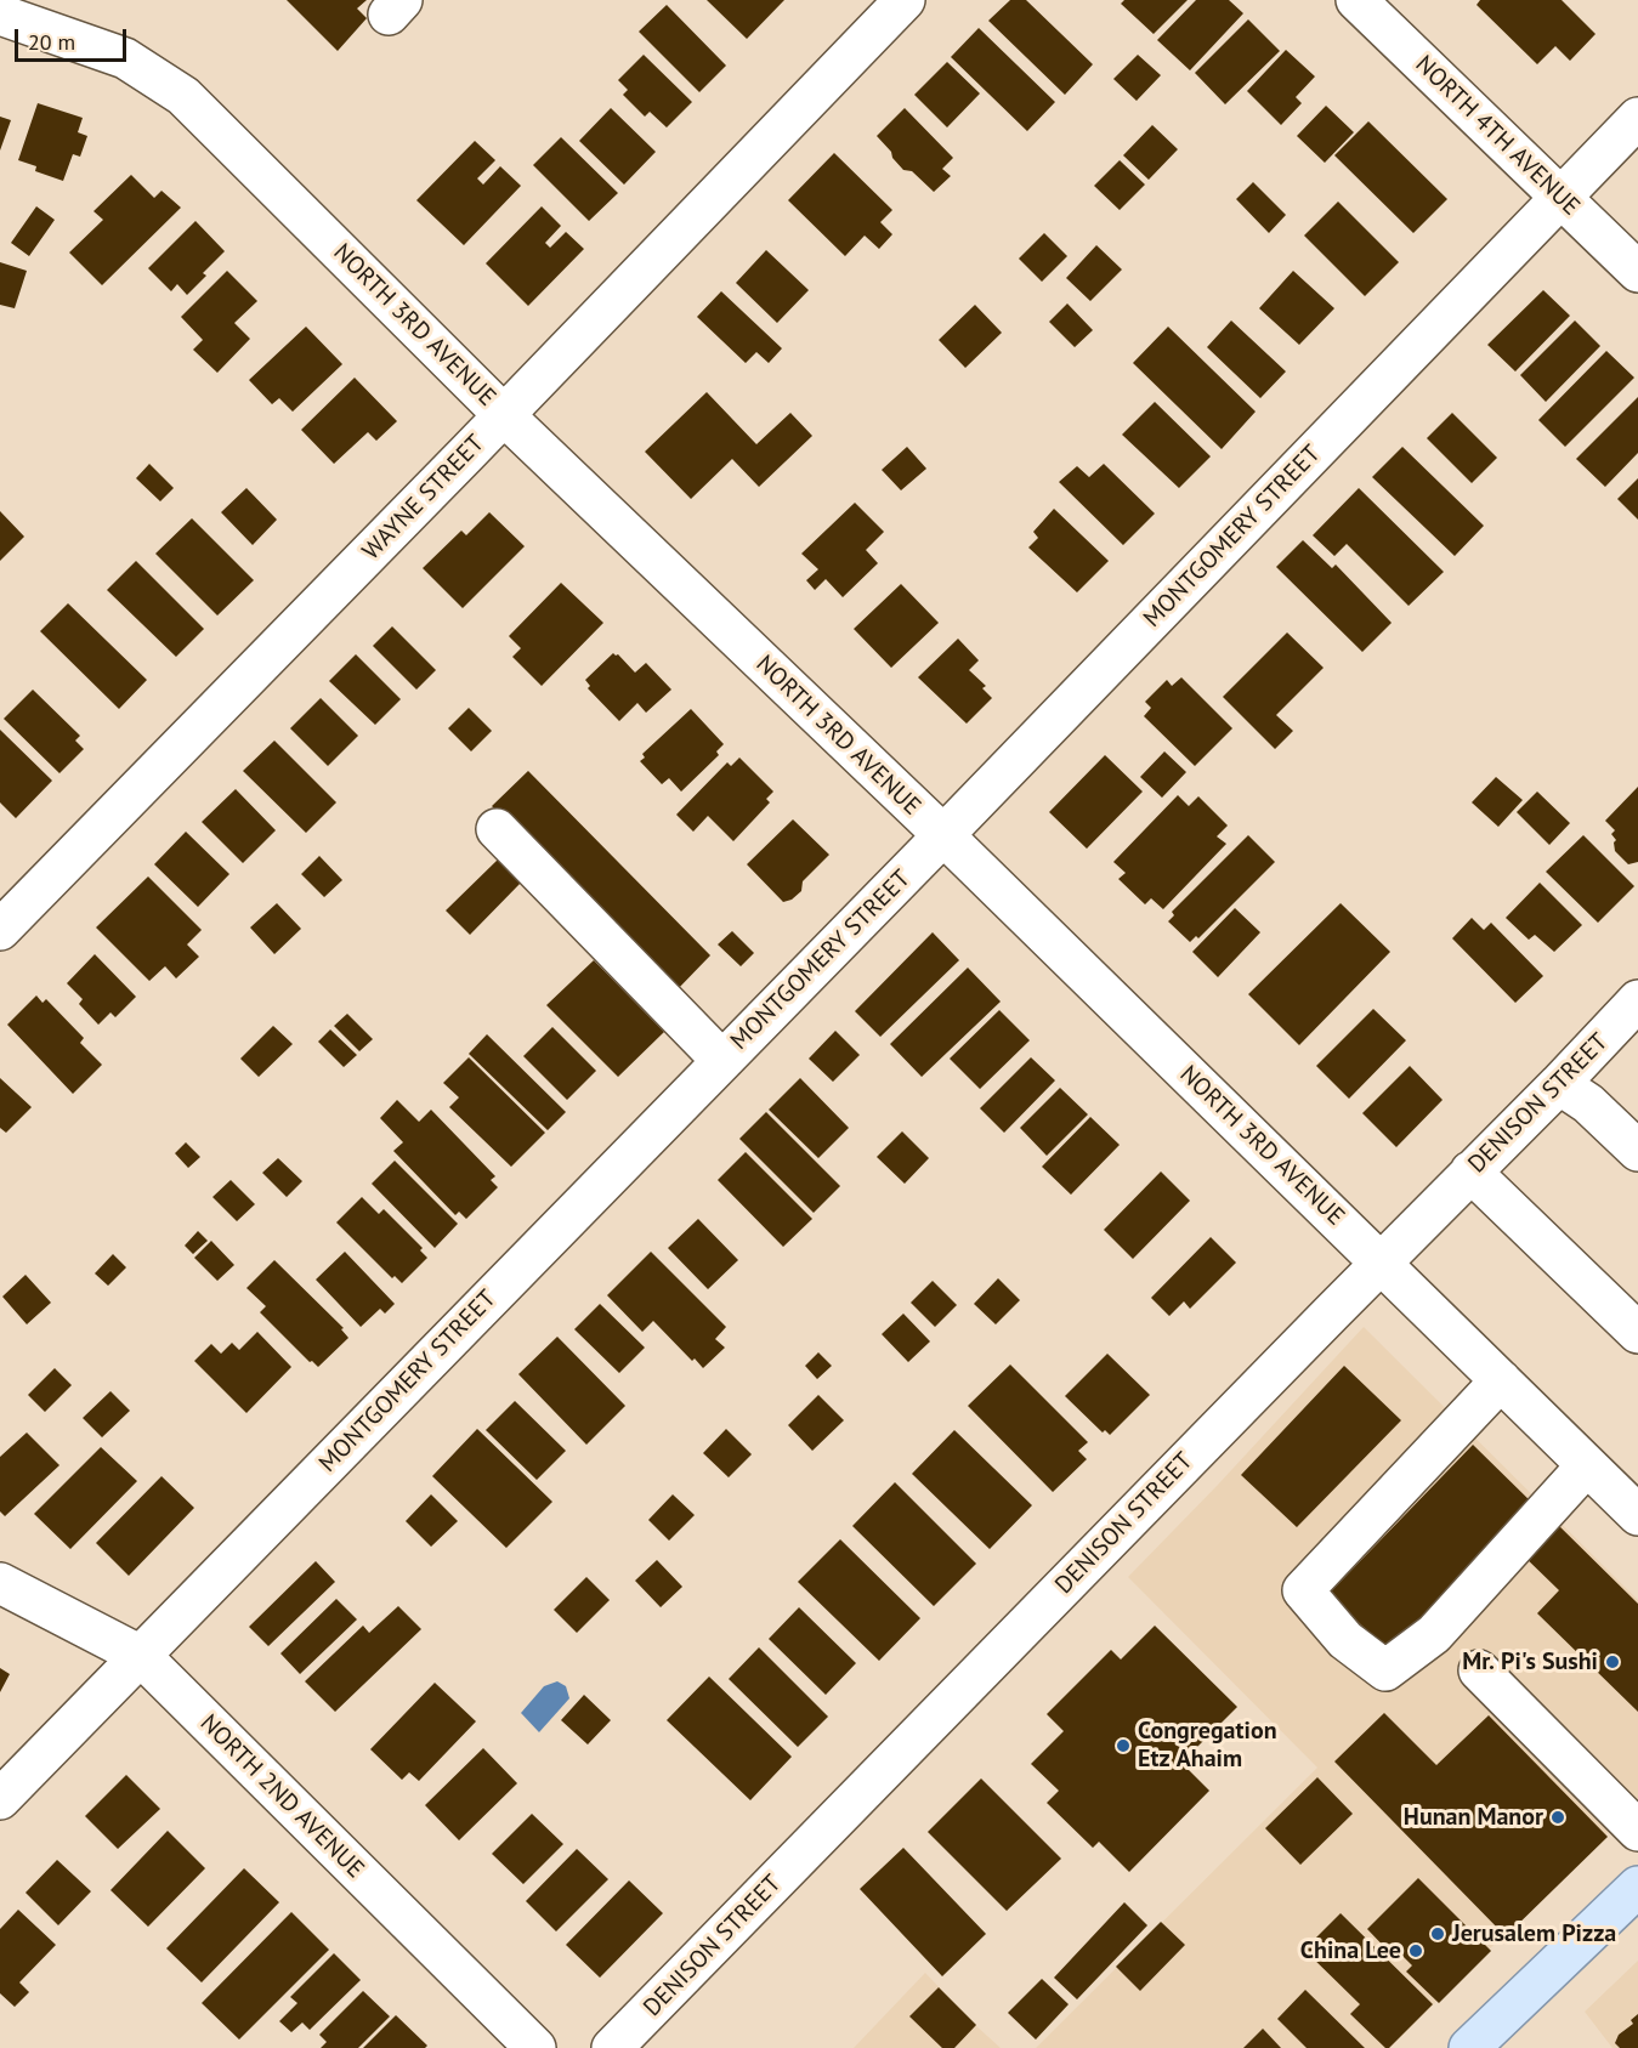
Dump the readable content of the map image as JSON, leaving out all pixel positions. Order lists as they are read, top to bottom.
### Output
{
  "streets": {
    "street": [
      "NORTH 4TH AVENUE",
      "NORTH 3RD AVENUE",
      "WAYNE STREET",
      "MONTGOMERY STREET",
      "DENISON STREET",
      "NORTH 2ND AVENUE"
    ]
  },
  "crossings": [
    ["NORTH 4TH AVENUE", "MONTGOMERY STREET"],
    ["NORTH 3RD AVENUE", "WAYNE STREET"],
    ["NORTH 3RD AVENUE", "MONTGOMERY STREET"],
    ["NORTH 3RD AVENUE", "DENISON STREET"],
    ["MONTGOMERY STREET", "NORTH 2ND AVENUE"]
  ],
  "places": [
    "Mr. Pi's Sushi",
    "Congregation Etz Ahaim",
    "Hunan Manor",
    "Jerusalem Pizza",
    "China Lee"
  ],
  "scale_bar": "20 m"
}
